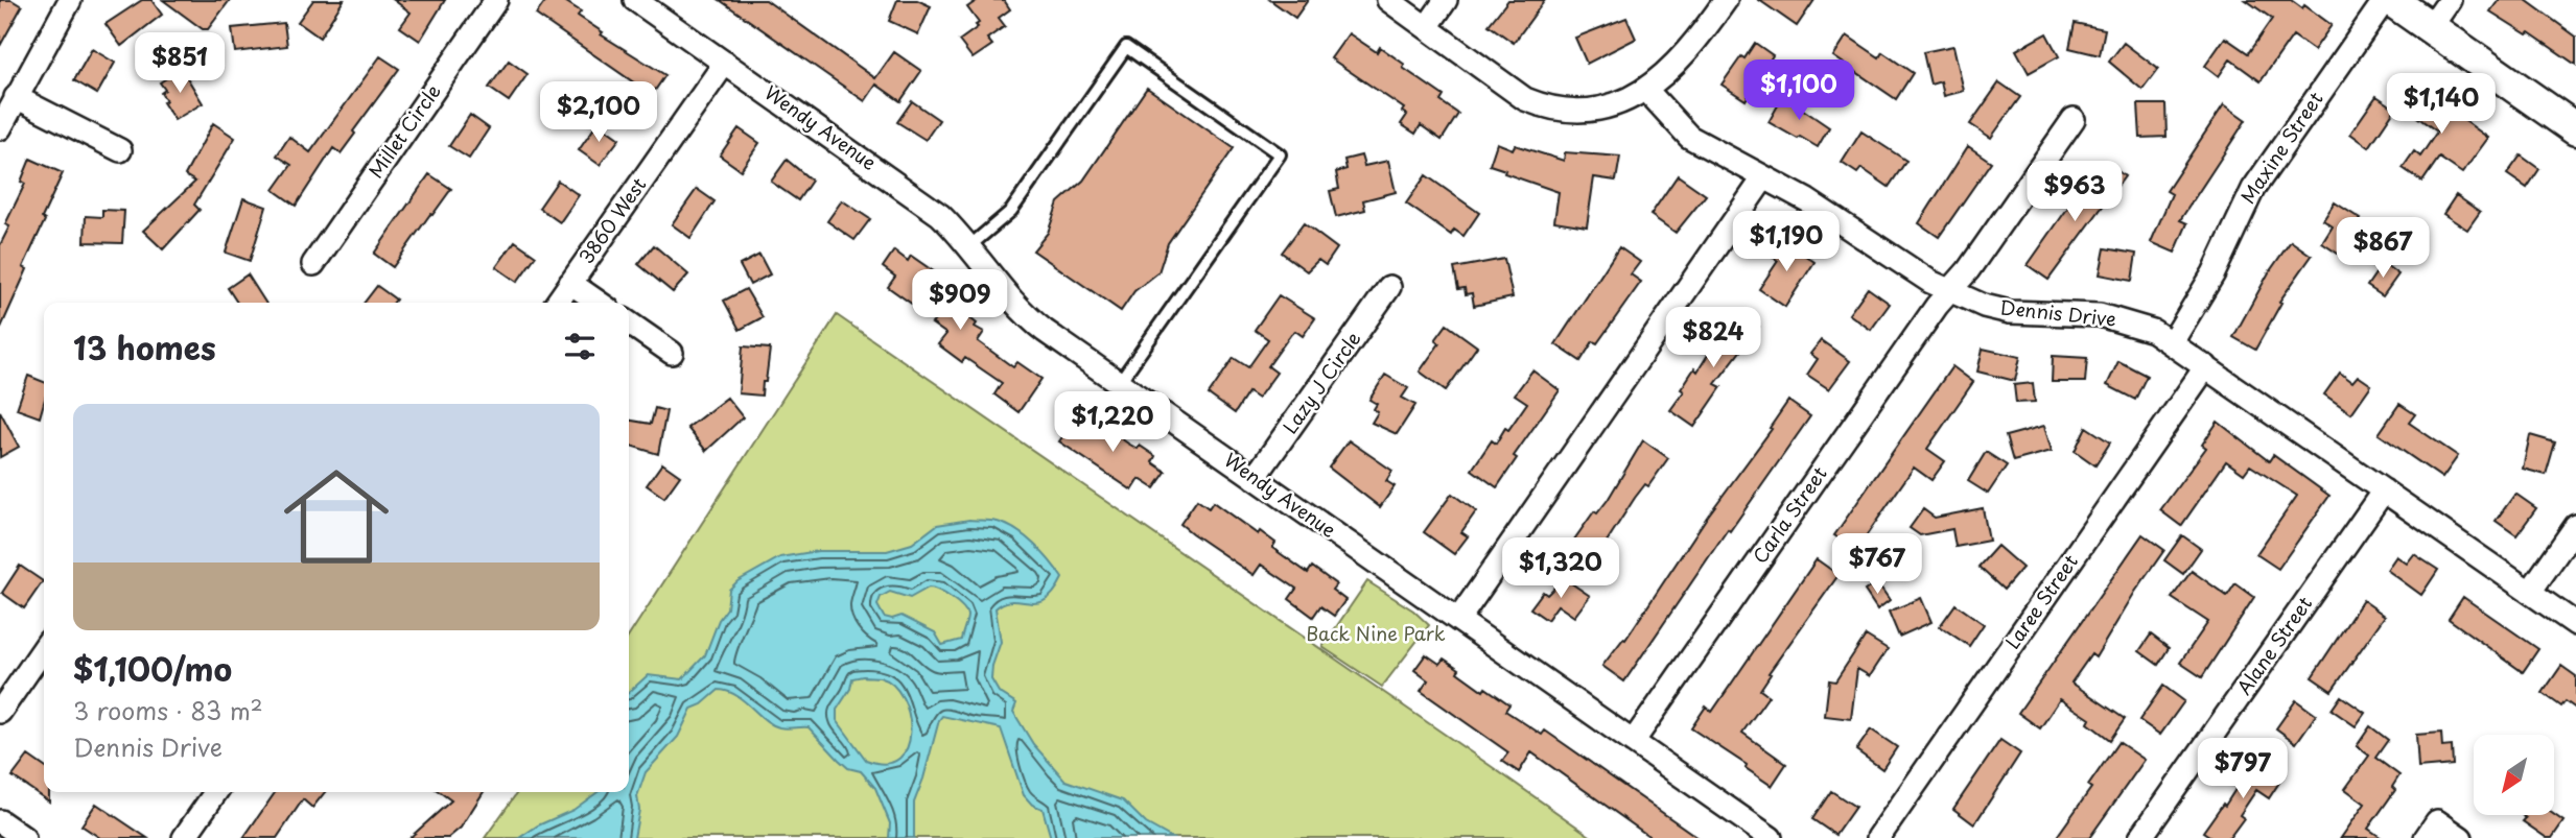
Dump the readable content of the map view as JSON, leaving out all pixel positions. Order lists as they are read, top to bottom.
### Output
{
  "streets": {
    "street": [
      "Wendy Avenue",
      "Millet Circle",
      "Maxine Street",
      "3860 West",
      "Dennis Drive",
      "Lazy J Circle",
      "Carla Street",
      "Laree Street",
      "Alane Street"
    ]
  },
  "crossings": [
    ["Wendy Avenue", "3860 West"],
    ["Wendy Avenue", "Lazy J Circle"],
    ["Wendy Avenue", "Carla Street"],
    ["Maxine Street", "Dennis Drive"],
    ["Dennis Drive", "Carla Street"],
    ["Dennis Drive", "Laree Street"],
    ["Dennis Drive", "Alane Street"]
  ],
  "parks": ["Back Nine Park"],
  "north": "bottom left",
  "page": {
    "price": [
      "$851",
      "$1,100",
      "$1,140",
      "$2,100",
      "$963",
      "$1,190",
      "$867",
      "$909",
      "$824",
      "$1,220",
      "$767",
      "$1,320",
      "$797"
    ],
    "heading": "13 homes",
    "list": [
      {
        "name": "$1,100/mo",
        "note": "3 rooms · 83 m² · Dennis Drive"
      }
    ]
  }
}
